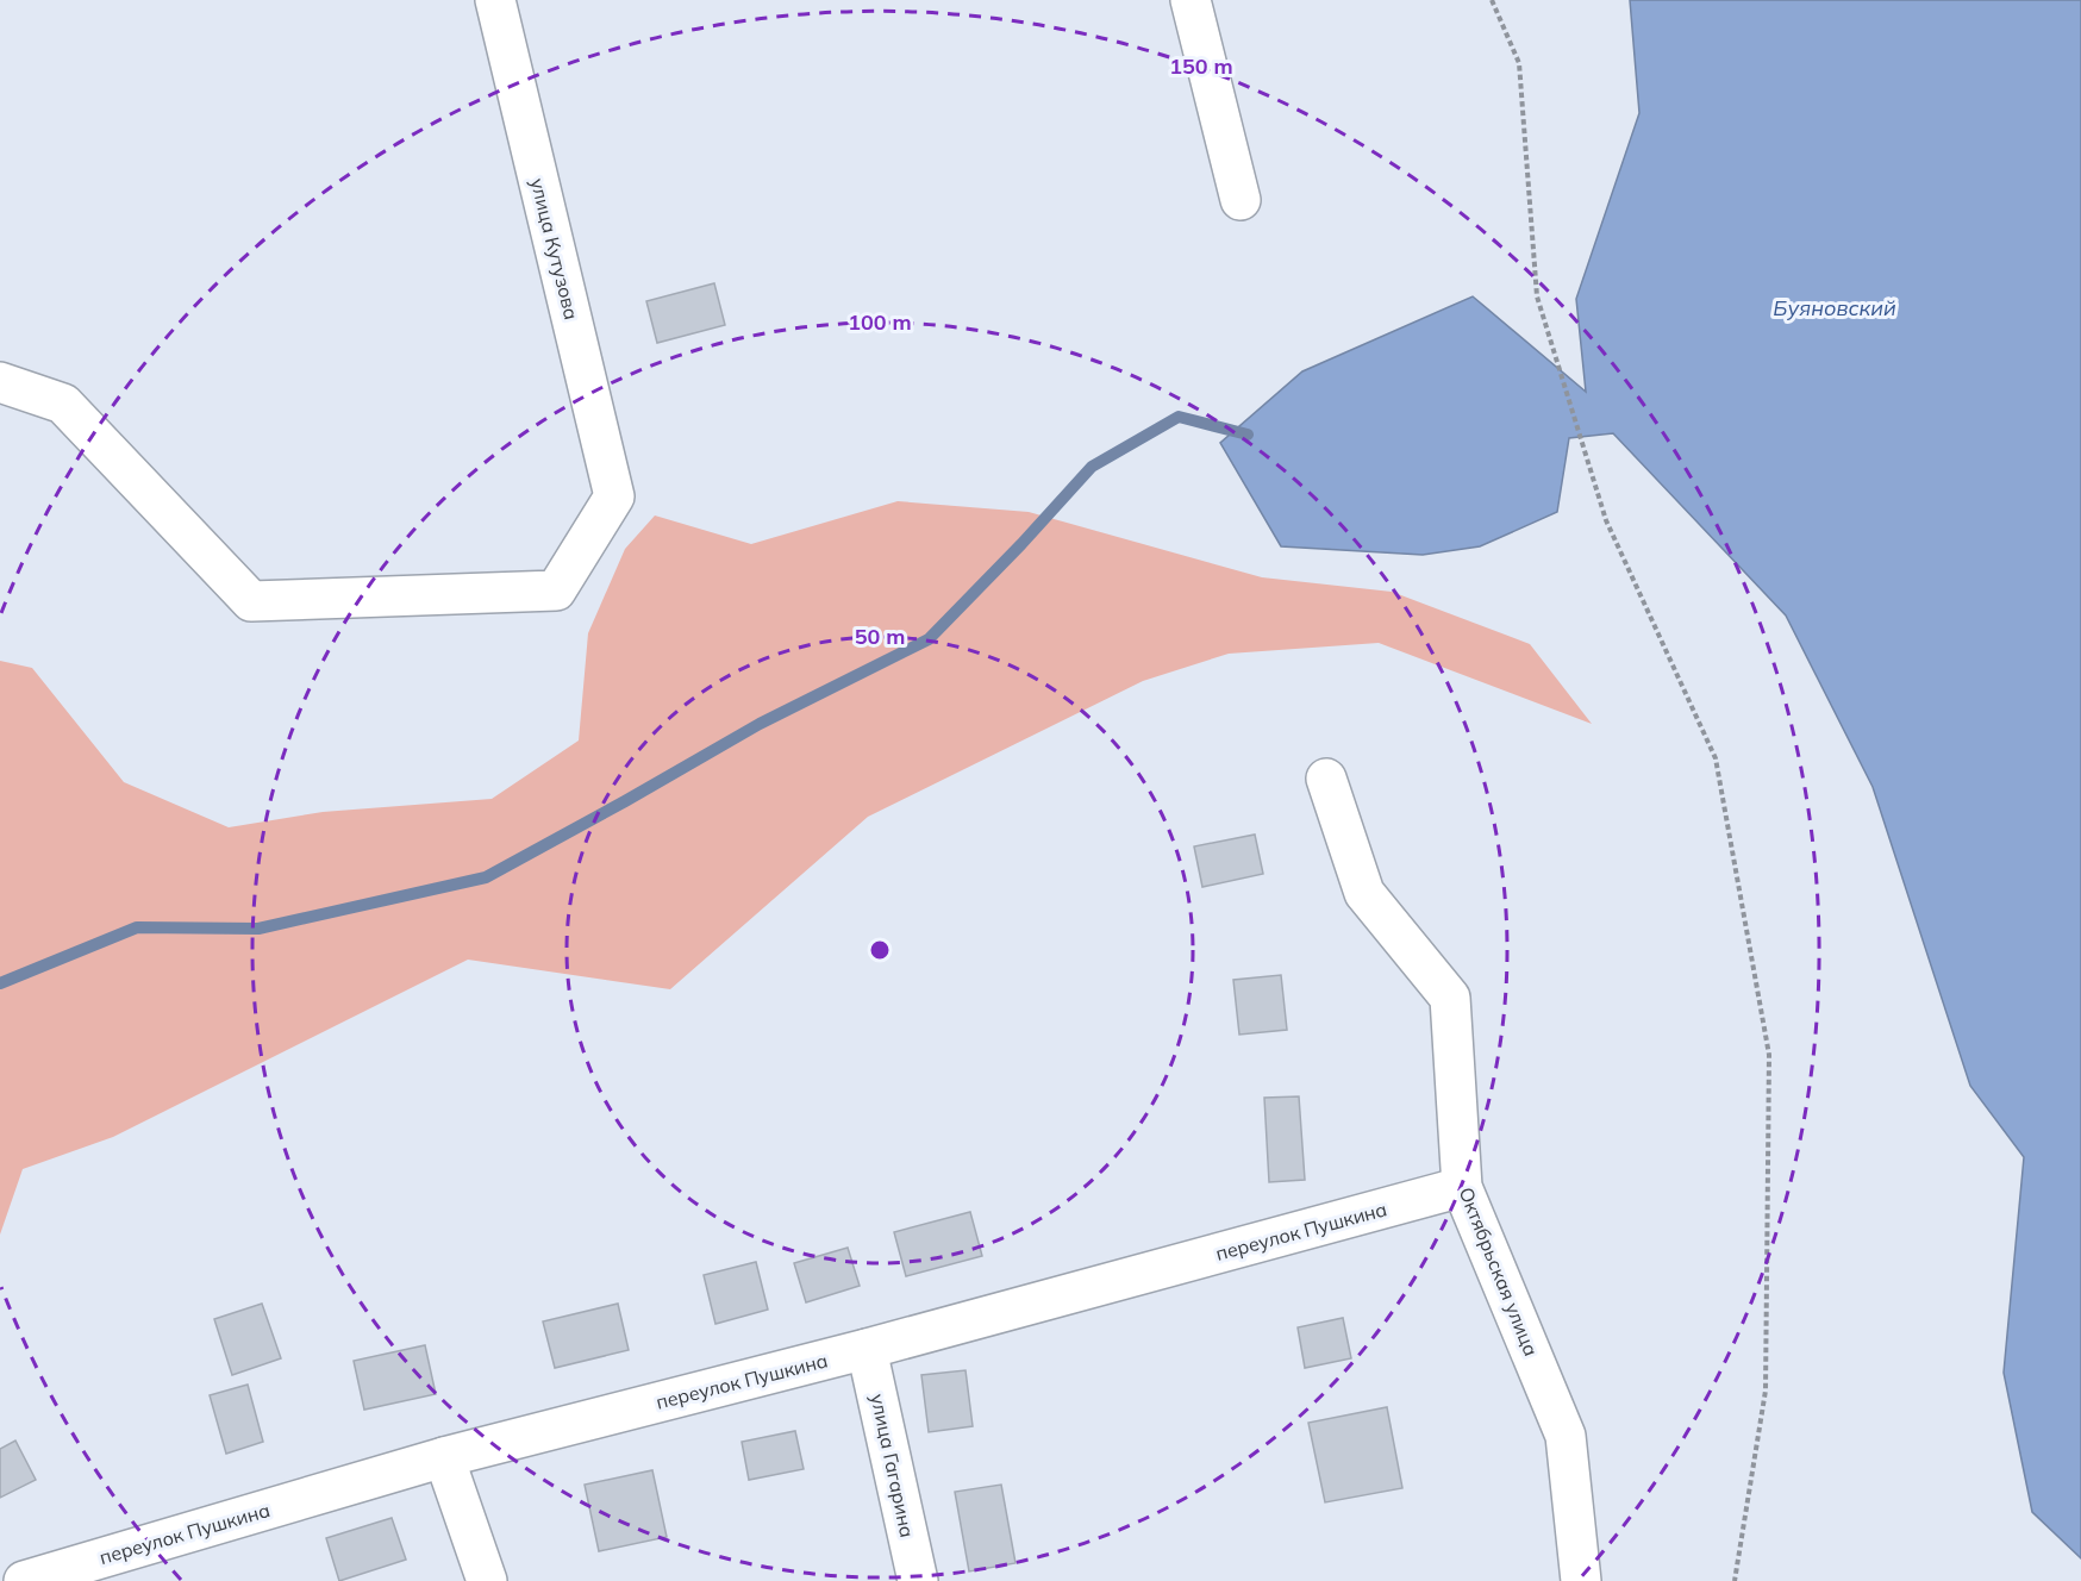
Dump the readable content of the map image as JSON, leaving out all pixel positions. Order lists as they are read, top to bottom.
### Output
{
  "streets": {
    "street": [
      "улица Кутузова",
      "переулок Пушкина",
      "Октябрьская улица",
      "улица Гагарина"
    ]
  },
  "crossings": [
    ["переулок Пушкина", "Октябрьская улица"],
    ["переулок Пушкина", "улица Гагарина"]
  ],
  "water": ["Буяновский"],
  "rings": ["150 m", "100 m", "50 m"]
}
